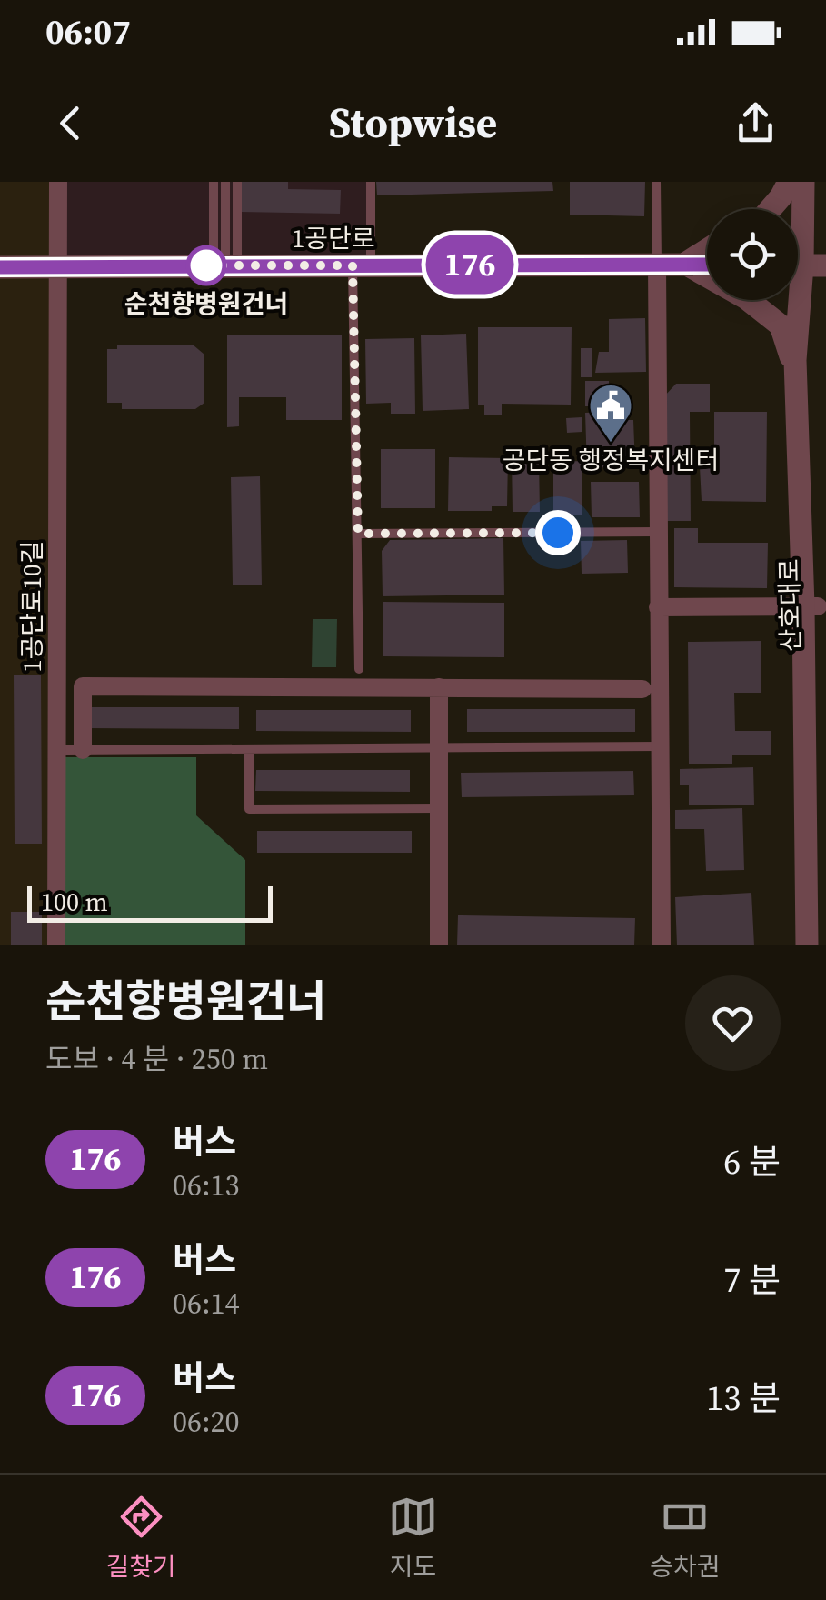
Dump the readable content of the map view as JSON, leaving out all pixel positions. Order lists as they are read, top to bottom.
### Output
{
  "streets": {
    "street": ["1공단로", "산호대로", "1공단로10길"]
  },
  "crossings": [
    ["1공단로", "1공단로10길"]
  ],
  "places": {
    "other": ["순천향병원건너"],
    "public building": ["공단동 행정복지센터"]
  },
  "lines": ["bus line 176"],
  "scale_bar": "100 m",
  "page": {
    "status": "06:07",
    "header": "Stopwise",
    "on_map": "176",
    "scale": "100 m",
    "heading": ["순천향병원건너", "도보 · 4 분 · 250 m"],
    "list": [
      {
        "mark": "176",
        "name": "버스",
        "note": "06:13",
        "value": "6 분"
      },
      {
        "mark": "176",
        "name": "버스",
        "note": "06:14",
        "value": "7 분"
      },
      {
        "mark": "176",
        "name": "버스",
        "note": "06:20",
        "value": "13 분"
      }
    ],
    "tabs": ["길찾기", "지도", "승차권"]
  }
}
